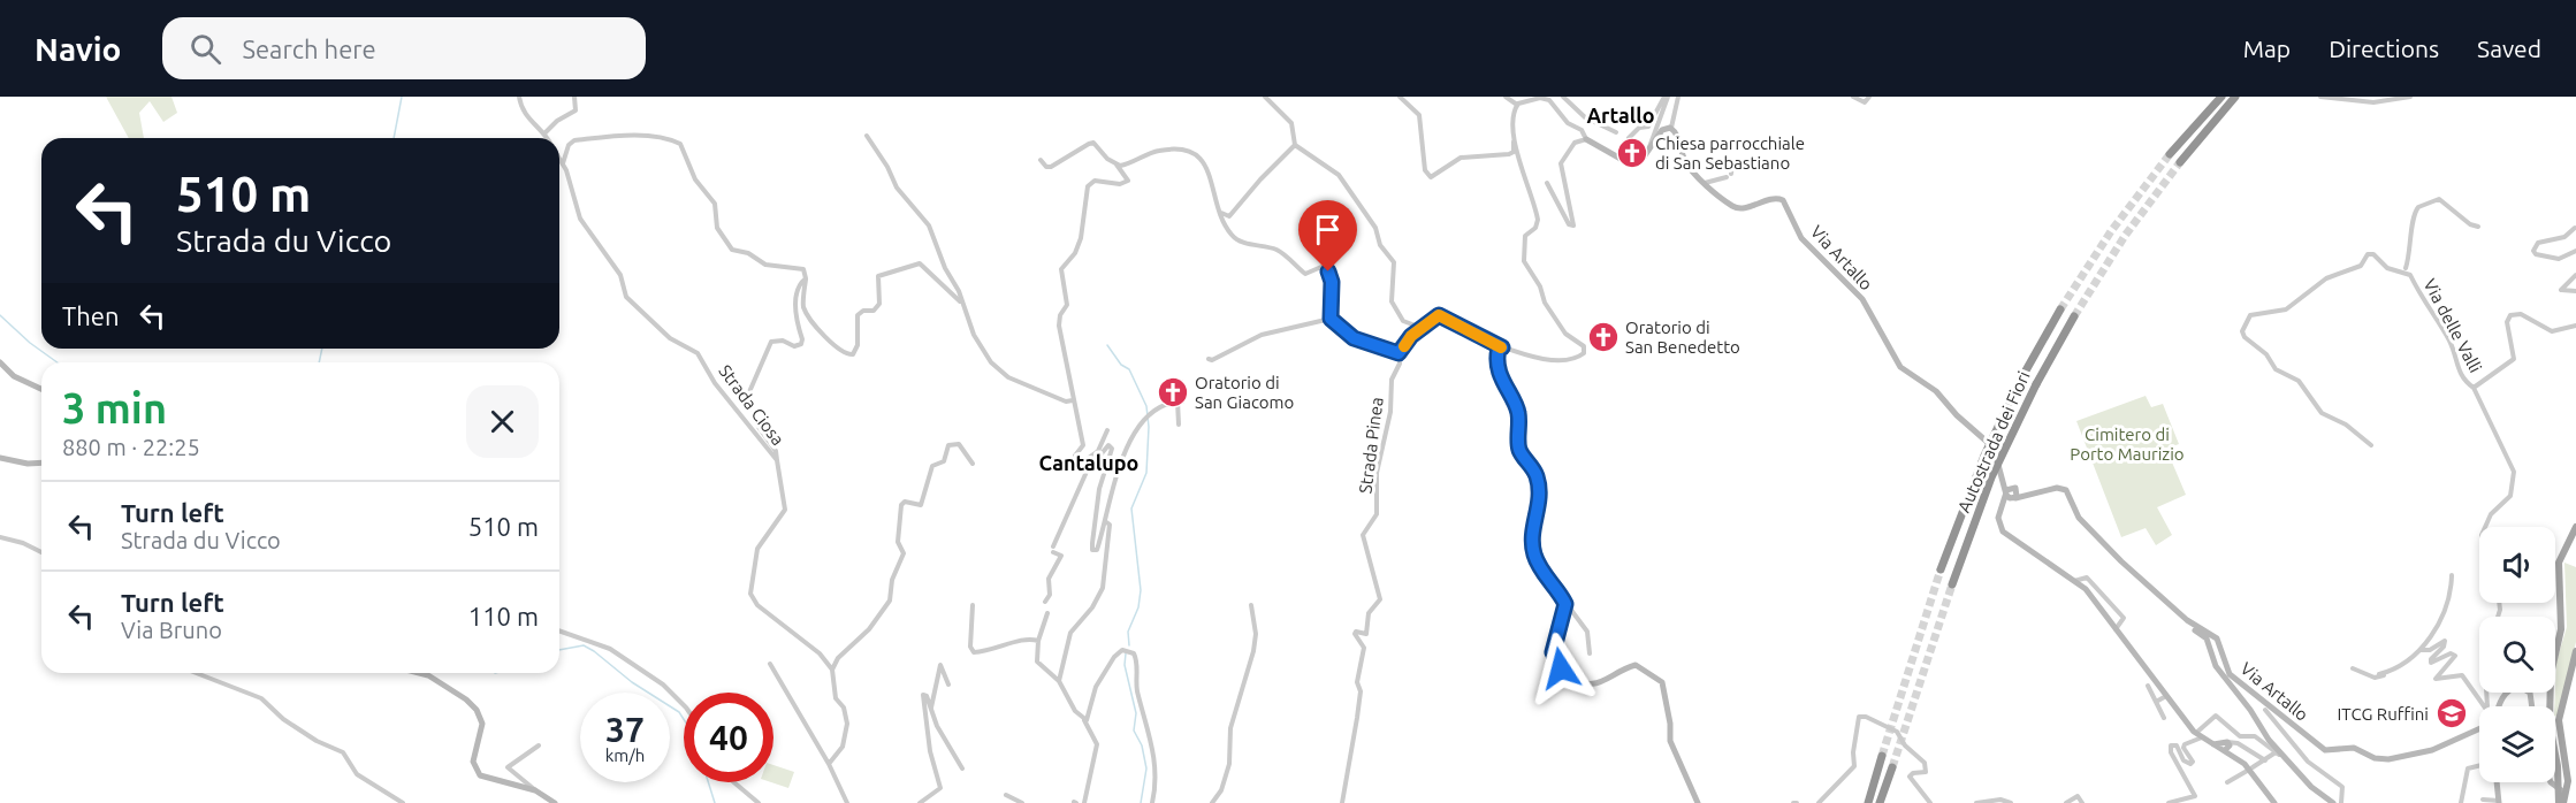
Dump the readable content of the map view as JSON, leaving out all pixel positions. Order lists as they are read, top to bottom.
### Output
{
  "streets": {
    "highway": ["Autostrada dei Fiori"],
    "street": [
      "Via Artallo",
      "Via delle Valli",
      "Strada Ciosa",
      "Strada Pinea"
    ]
  },
  "districts": ["Artallo", "Cantalupo"],
  "parks": ["Cimitero di Porto Maurizio"],
  "places": {
    "church": ["Chiesa parrocchiale di San Sebastiano", "Oratorio di San Benedetto", "Oratorio di San Giacomo"],
    "school or university": ["ITCG Ruffini"]
  },
  "page": {
    "header": "Navio",
    "search": "Search here",
    "nav": ["Map", "Directions", "Saved"],
    "turn": ["510 m", "Strada du Vicco"],
    "then": "Then",
    "heading": ["3 min", "880 m · 22:25"],
    "list": [
      {
        "name": "Turn left",
        "note": "Strada du Vicco",
        "value": "510 m"
      },
      {
        "name": "Turn left",
        "note": "Via Bruno",
        "value": "110 m"
      }
    ],
    "speed": "37 km/h",
    "limit": "40"
  }
}
